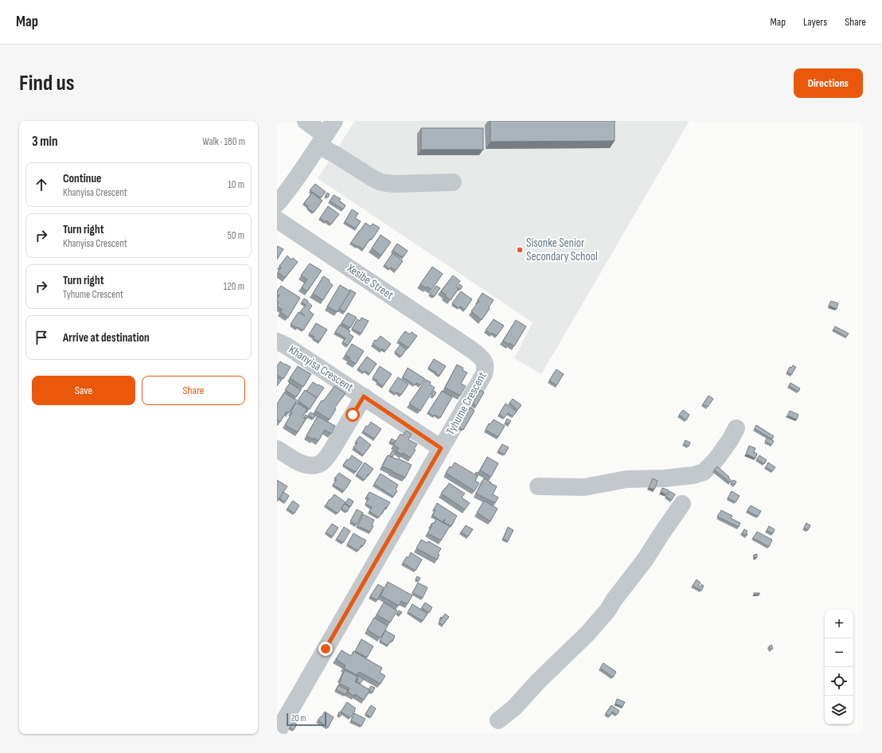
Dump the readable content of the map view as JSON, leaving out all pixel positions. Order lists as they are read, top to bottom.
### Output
{
  "streets": {
    "street": ["Xesibe Street", "Khanyisa Crescent", "Tyhume Crescent"]
  },
  "crossings": [
    ["Xesibe Street", "Tyhume Crescent"],
    ["Khanyisa Crescent", "Tyhume Crescent"]
  ],
  "places": ["Sisonke Senior Secondary School"],
  "scale_bar": "20 m",
  "page": {
    "header": "Map",
    "nav": ["Map", "Layers", "Share"],
    "buttons": [
      "Directions",
      ["Save", "Share"]
    ],
    "title": "Find us",
    "heading": ["3 min", "Walk · 180 m"],
    "list": [
      ["Continue", "Khanyisa Crescent", "10 m"],
      ["Turn right", "Khanyisa Crescent", "50 m"],
      ["Turn right", "Tyhume Crescent", "120 m"],
      "Arrive at destination"
    ],
    "map_buttons": ["+", "−"],
    "scale": "20 m"
  }
}
